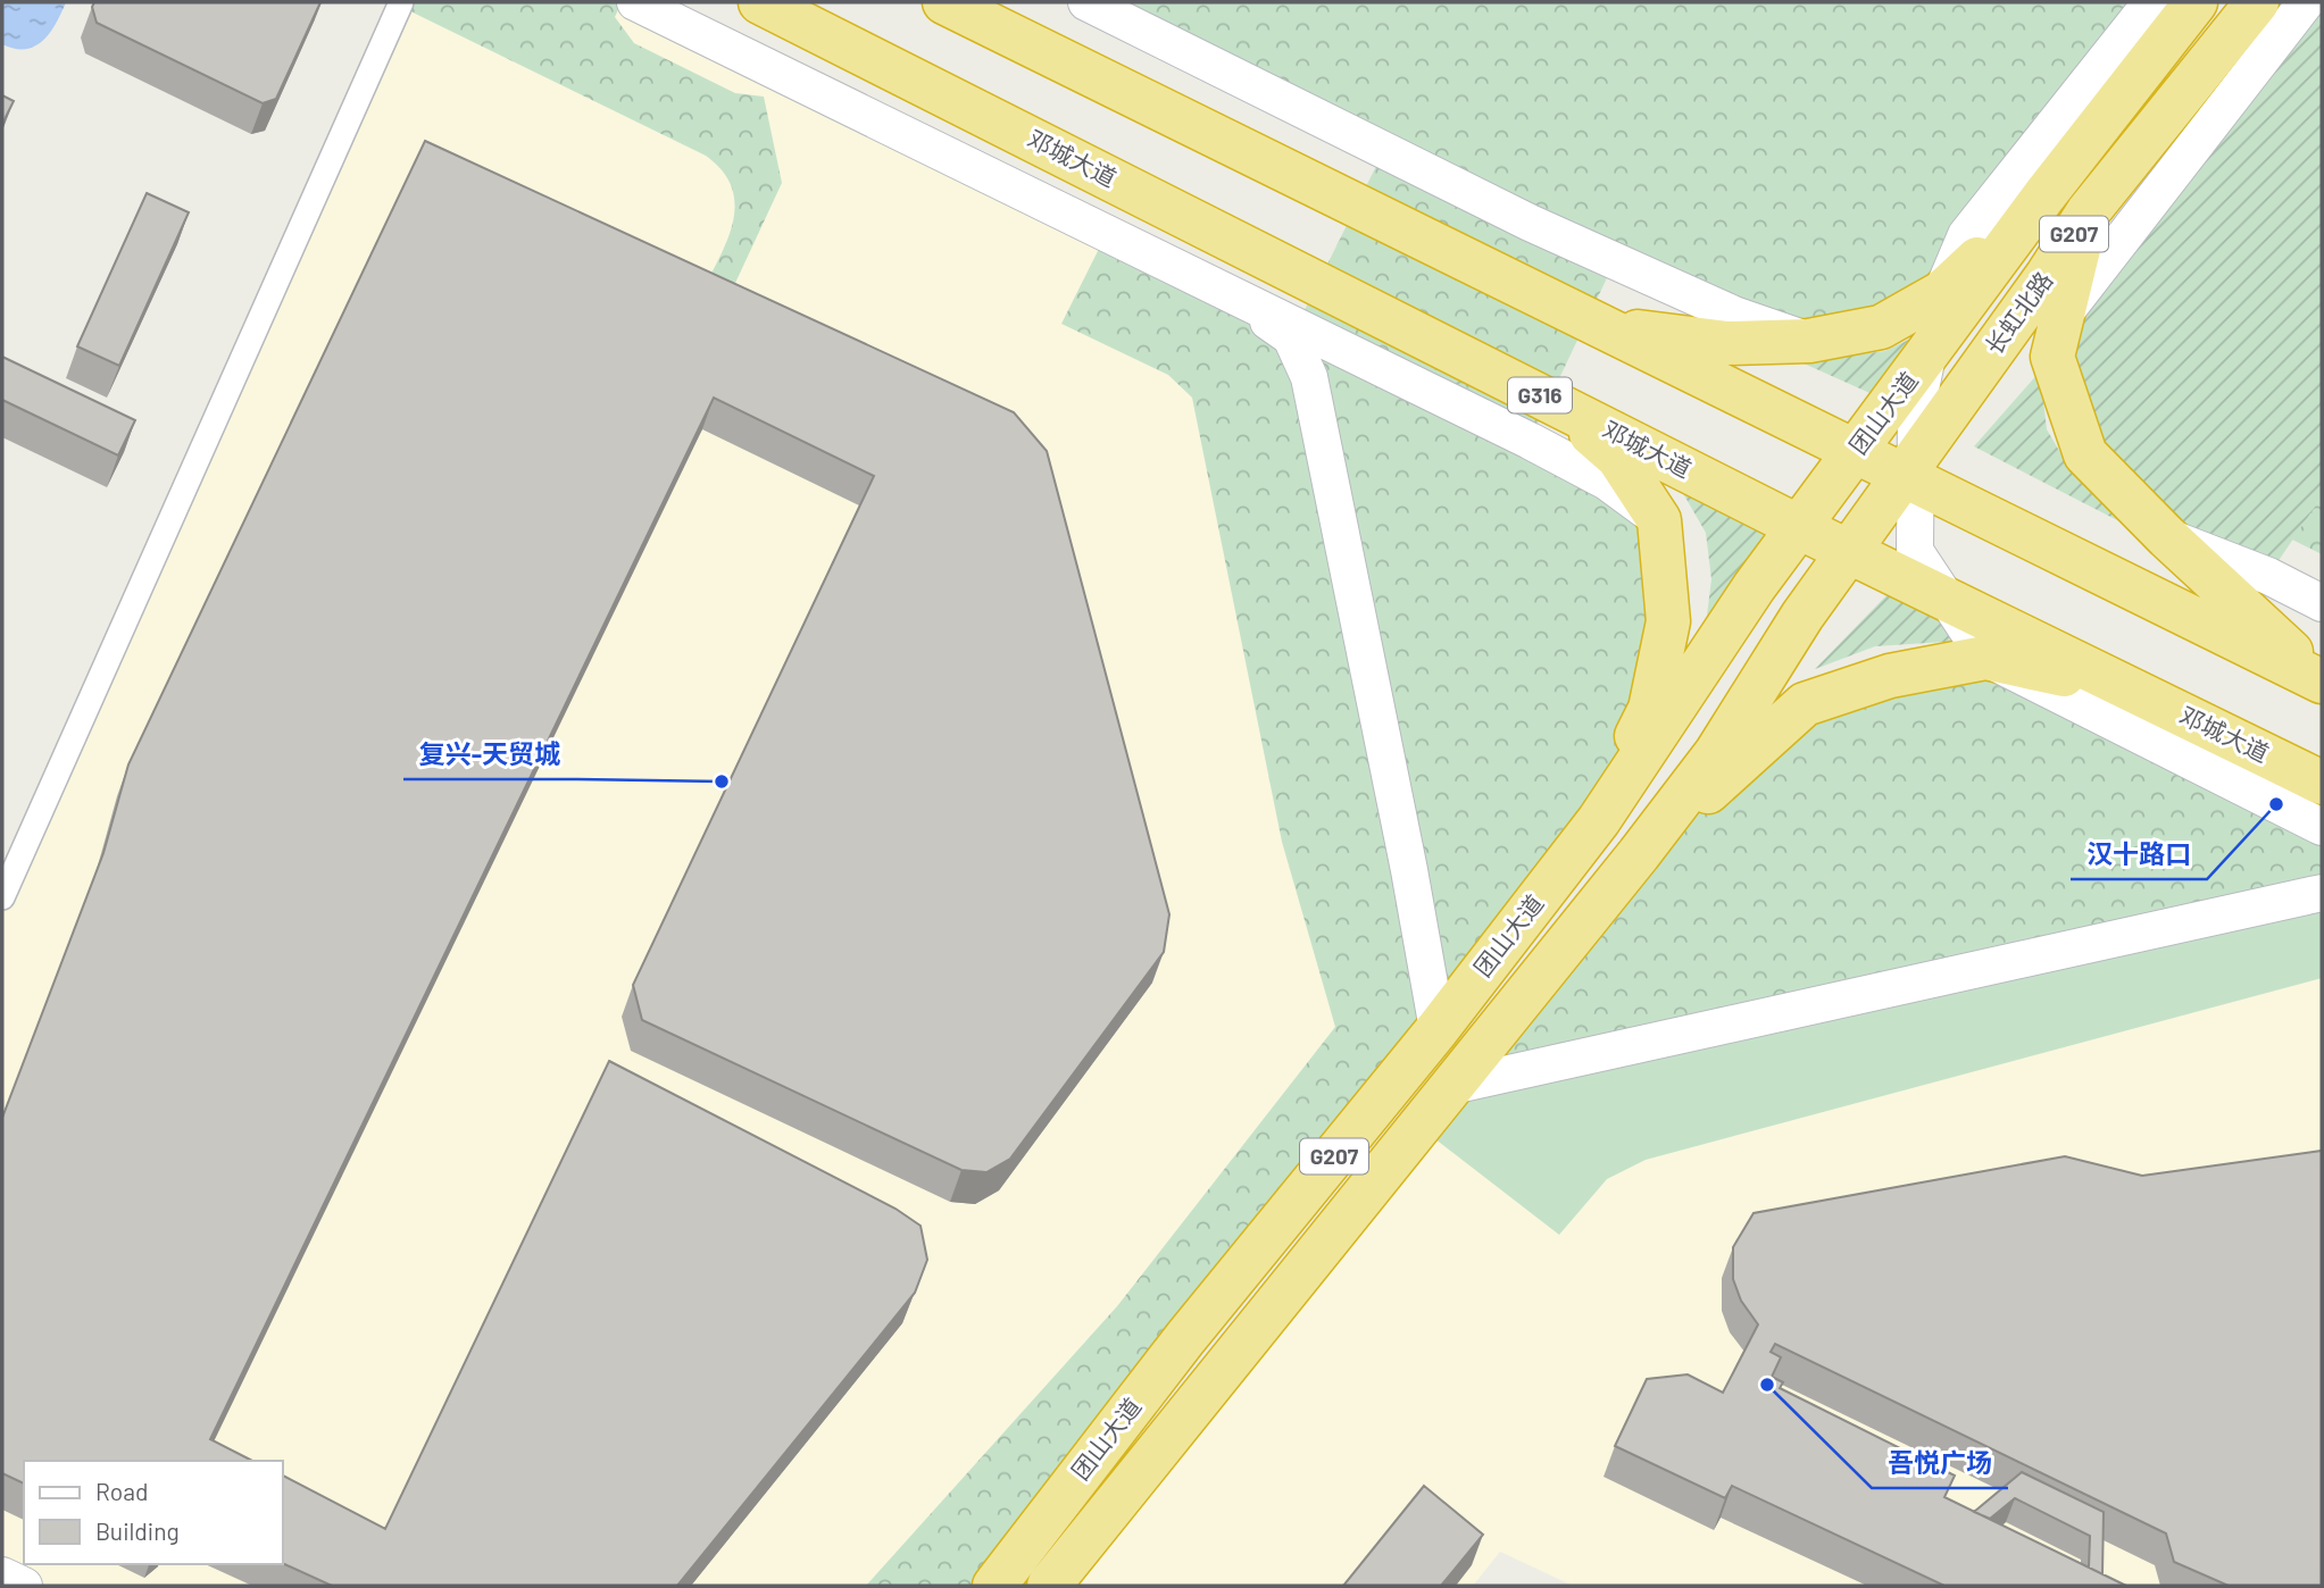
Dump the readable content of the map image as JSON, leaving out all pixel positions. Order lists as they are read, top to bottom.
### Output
{
  "streets": {
    "highway": [
      "邓城大道",
      "G207",
      "长虹北路",
      "G316",
      "团山大道"
    ]
  },
  "crossings": [
    ["邓城大道", "团山大道"],
    ["长虹北路", "团山大道"]
  ],
  "places": ["复兴-天贸城", "汉十路口", "吾悦广场"],
  "legend": ["Road", "Building"]
}
